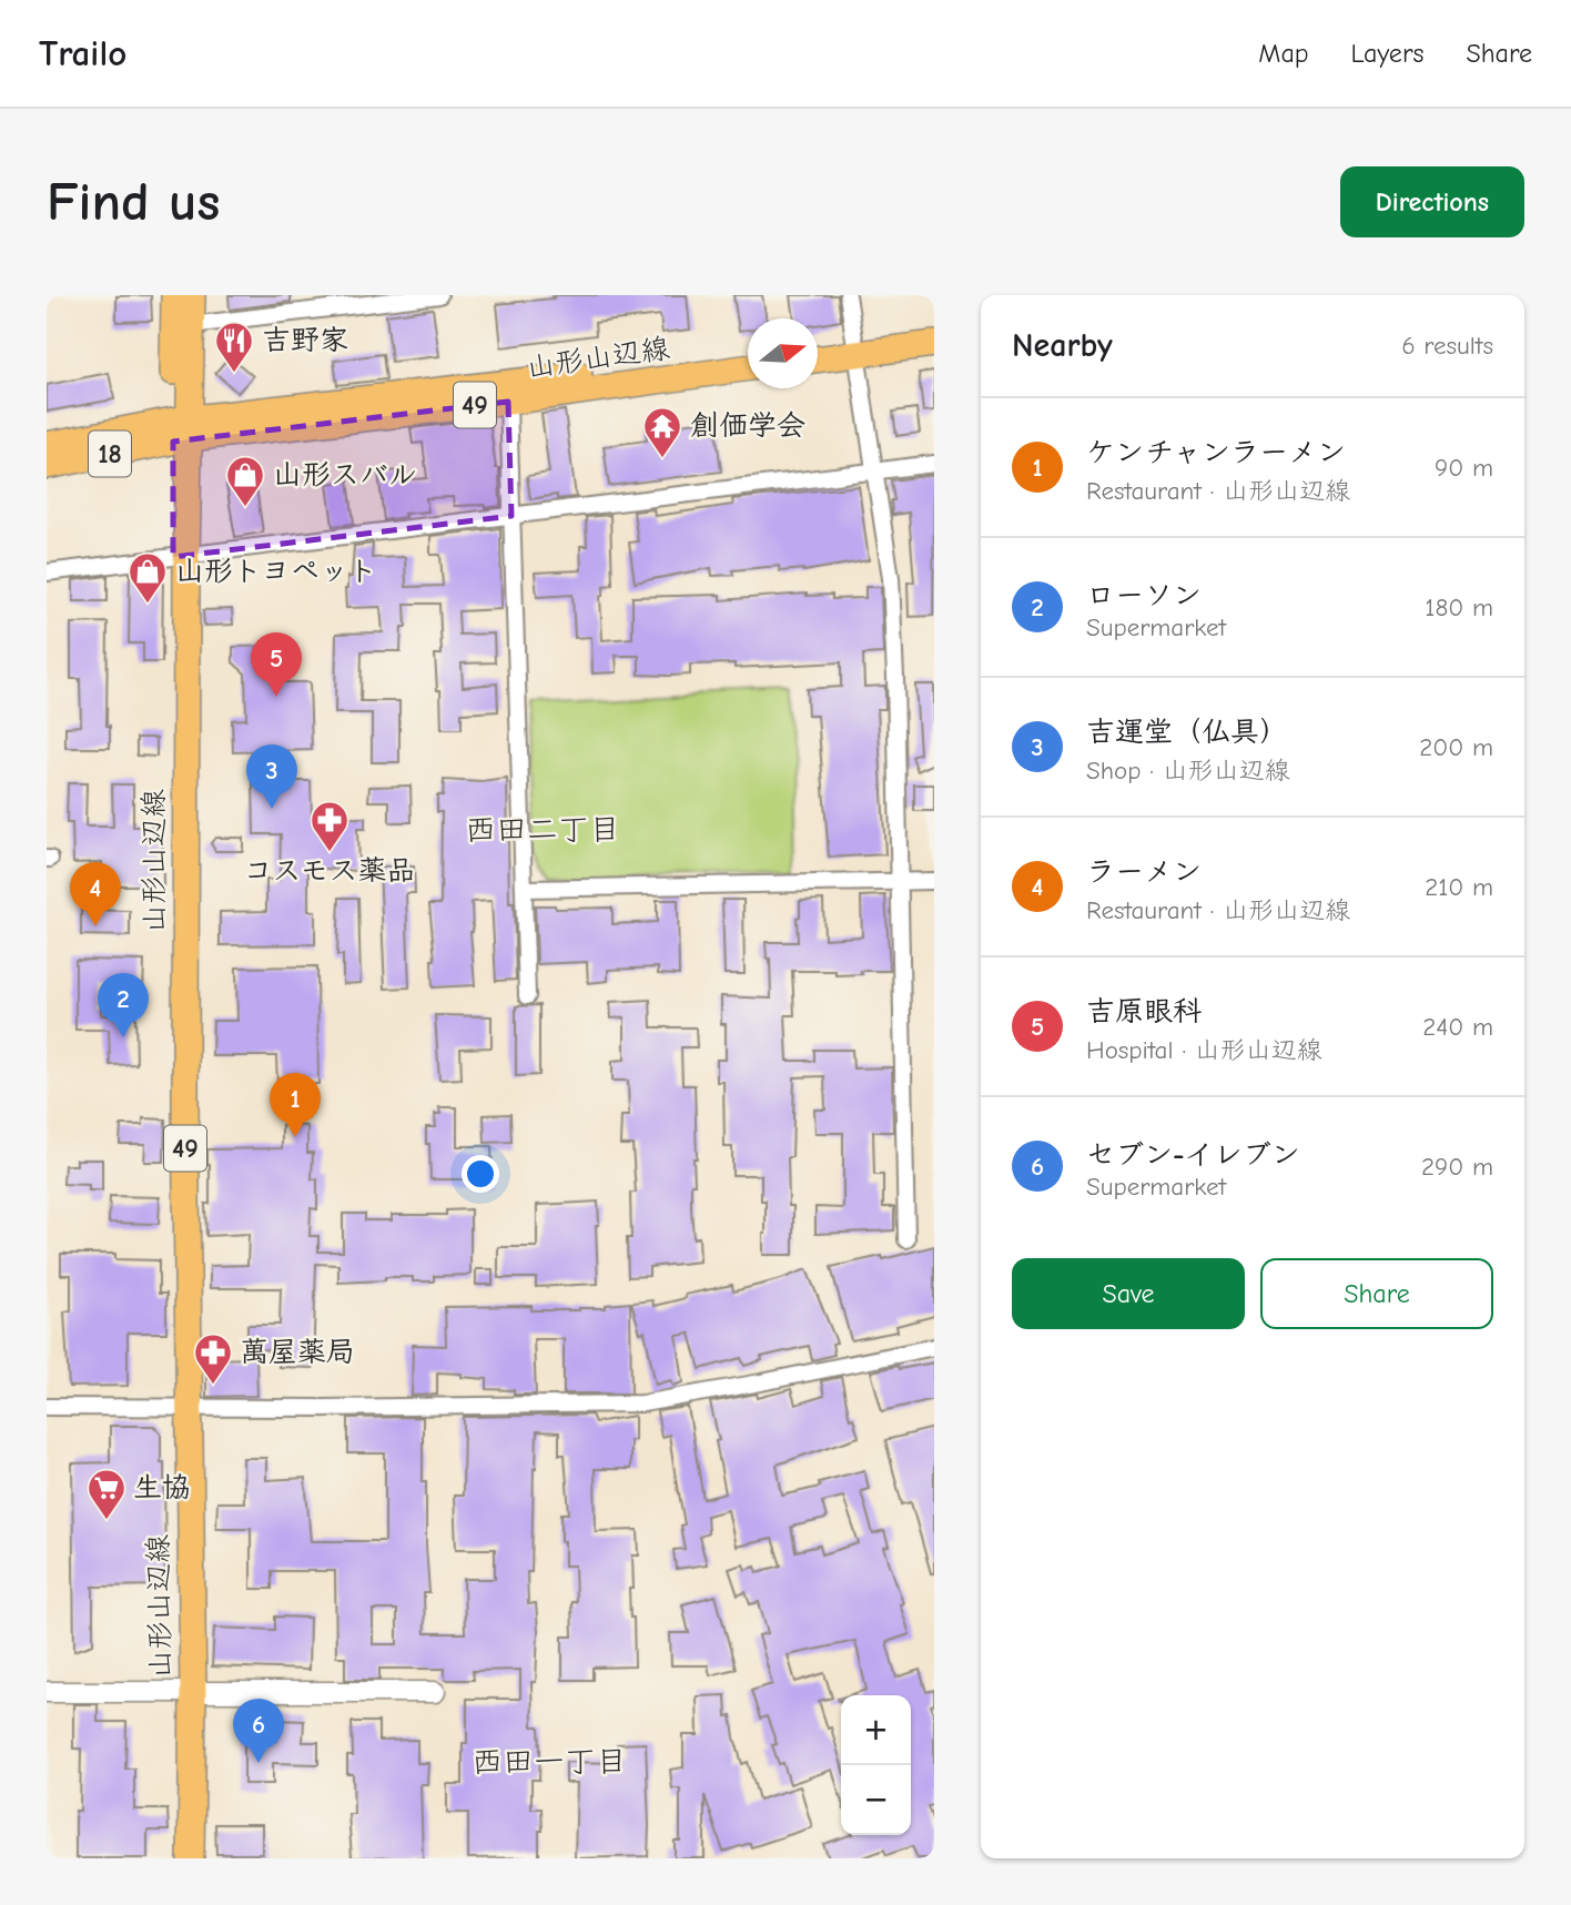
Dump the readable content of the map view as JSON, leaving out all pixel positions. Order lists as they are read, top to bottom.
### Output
{
  "streets": {
    "main road": ["山形山辺線", "49", "18"]
  },
  "crossings": [
    ["山形山辺線", "18"]
  ],
  "districts": ["西田二丁目", "西田一丁目"],
  "places": {
    "restaurant": ["吉野家"],
    "temple": ["創価学会"],
    "shop": ["山形スバル", "山形トヨペット"],
    "pharmacy": ["コスモス薬品", "萬屋薬局"],
    "supermarket": ["生協"]
  },
  "north": "right",
  "page": {
    "header": "Trailo",
    "nav": ["Map", "Layers", "Share"],
    "buttons": [
      "Directions",
      ["Save", "Share"]
    ],
    "title": "Find us",
    "heading": ["Nearby", "6 results"],
    "list": [
      {
        "mark": "1",
        "name": "ケンチャンラーメン",
        "note": "Restaurant · 山形山辺線",
        "value": "90 m"
      },
      {
        "mark": "2",
        "name": "ローソン",
        "note": "Supermarket",
        "value": "180 m"
      },
      {
        "mark": "3",
        "name": "吉運堂（仏具）",
        "note": "Shop · 山形山辺線",
        "value": "200 m"
      },
      {
        "mark": "4",
        "name": "ラーメン",
        "note": "Restaurant · 山形山辺線",
        "value": "210 m"
      },
      {
        "mark": "5",
        "name": "吉原眼科",
        "note": "Hospital · 山形山辺線",
        "value": "240 m"
      },
      {
        "mark": "6",
        "name": "セブン-イレブン",
        "note": "Supermarket",
        "value": "290 m"
      }
    ],
    "pins": [
      "5",
      "3",
      "4",
      "2",
      "1",
      "6"
    ],
    "map_buttons": ["+", "−"]
  }
}
